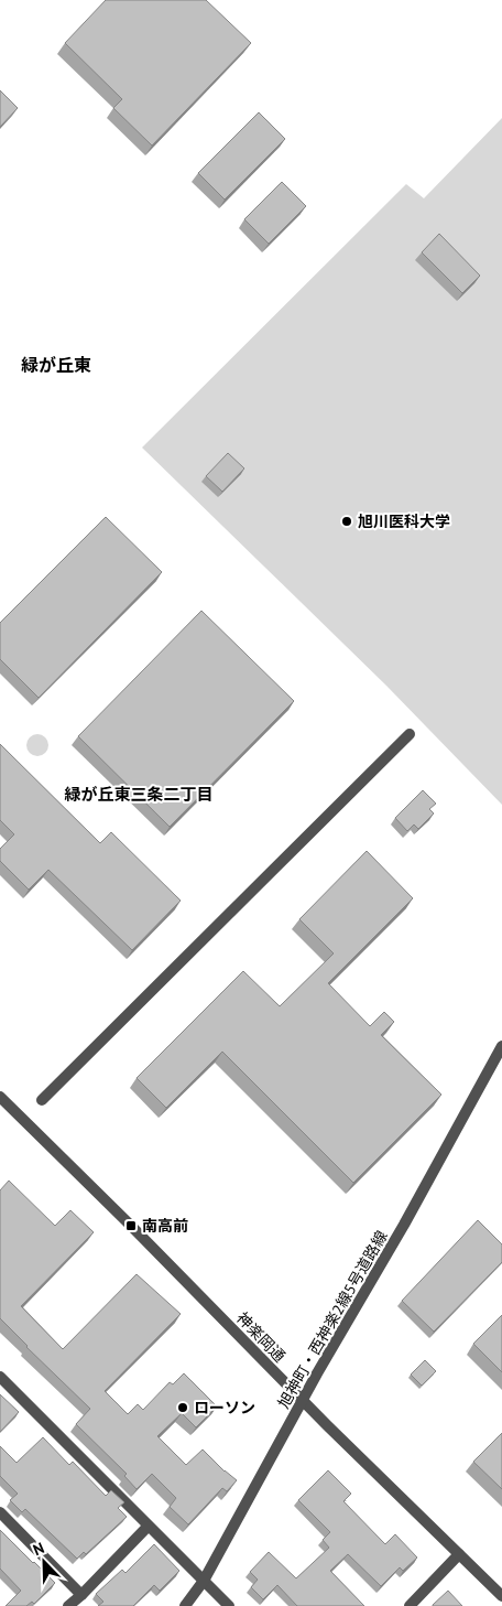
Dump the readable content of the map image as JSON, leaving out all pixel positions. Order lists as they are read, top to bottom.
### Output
{
  "streets": {
    "street": ["旭神町・西神楽2線5号道路線", "神楽岡通"]
  },
  "crossings": [
    ["旭神町・西神楽2線5号道路線", "神楽岡通"]
  ],
  "districts": ["緑が丘東", "緑が丘東三条二丁目"],
  "places": {
    "other": ["旭川医科大学", "ローソン"],
    "transit": ["南高前"]
  },
  "north": "top left"
}
